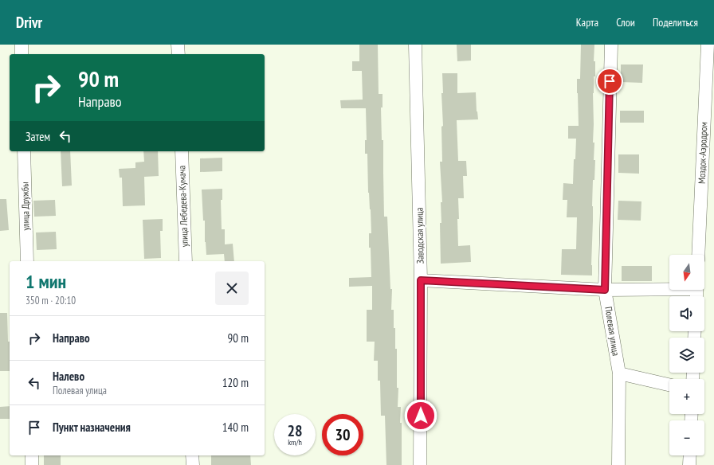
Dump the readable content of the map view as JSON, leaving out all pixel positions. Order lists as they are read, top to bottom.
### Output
{
  "streets": {
    "street": [
      "Моздок-Аэродром",
      "улица Дружбы",
      "улица Лебедева-Кумача",
      "Заводская улица",
      "Полевая улица"
    ]
  },
  "north": "bottom",
  "page": {
    "header": "Drivr",
    "nav": ["Карта", "Слои", "Поделиться"],
    "turn": ["90 m", "Направо"],
    "then": "Затем",
    "map_buttons": ["+", "−"],
    "heading": ["1 мин", "350 m · 20:10"],
    "list": [
      {
        "name": "Направо",
        "value": "90 m"
      },
      {
        "name": "Налево",
        "note": "Полевая улица",
        "value": "120 m"
      },
      {
        "name": "Пункт назначения",
        "value": "140 m"
      }
    ],
    "speed": "28 km/h",
    "limit": "30"
  }
}
